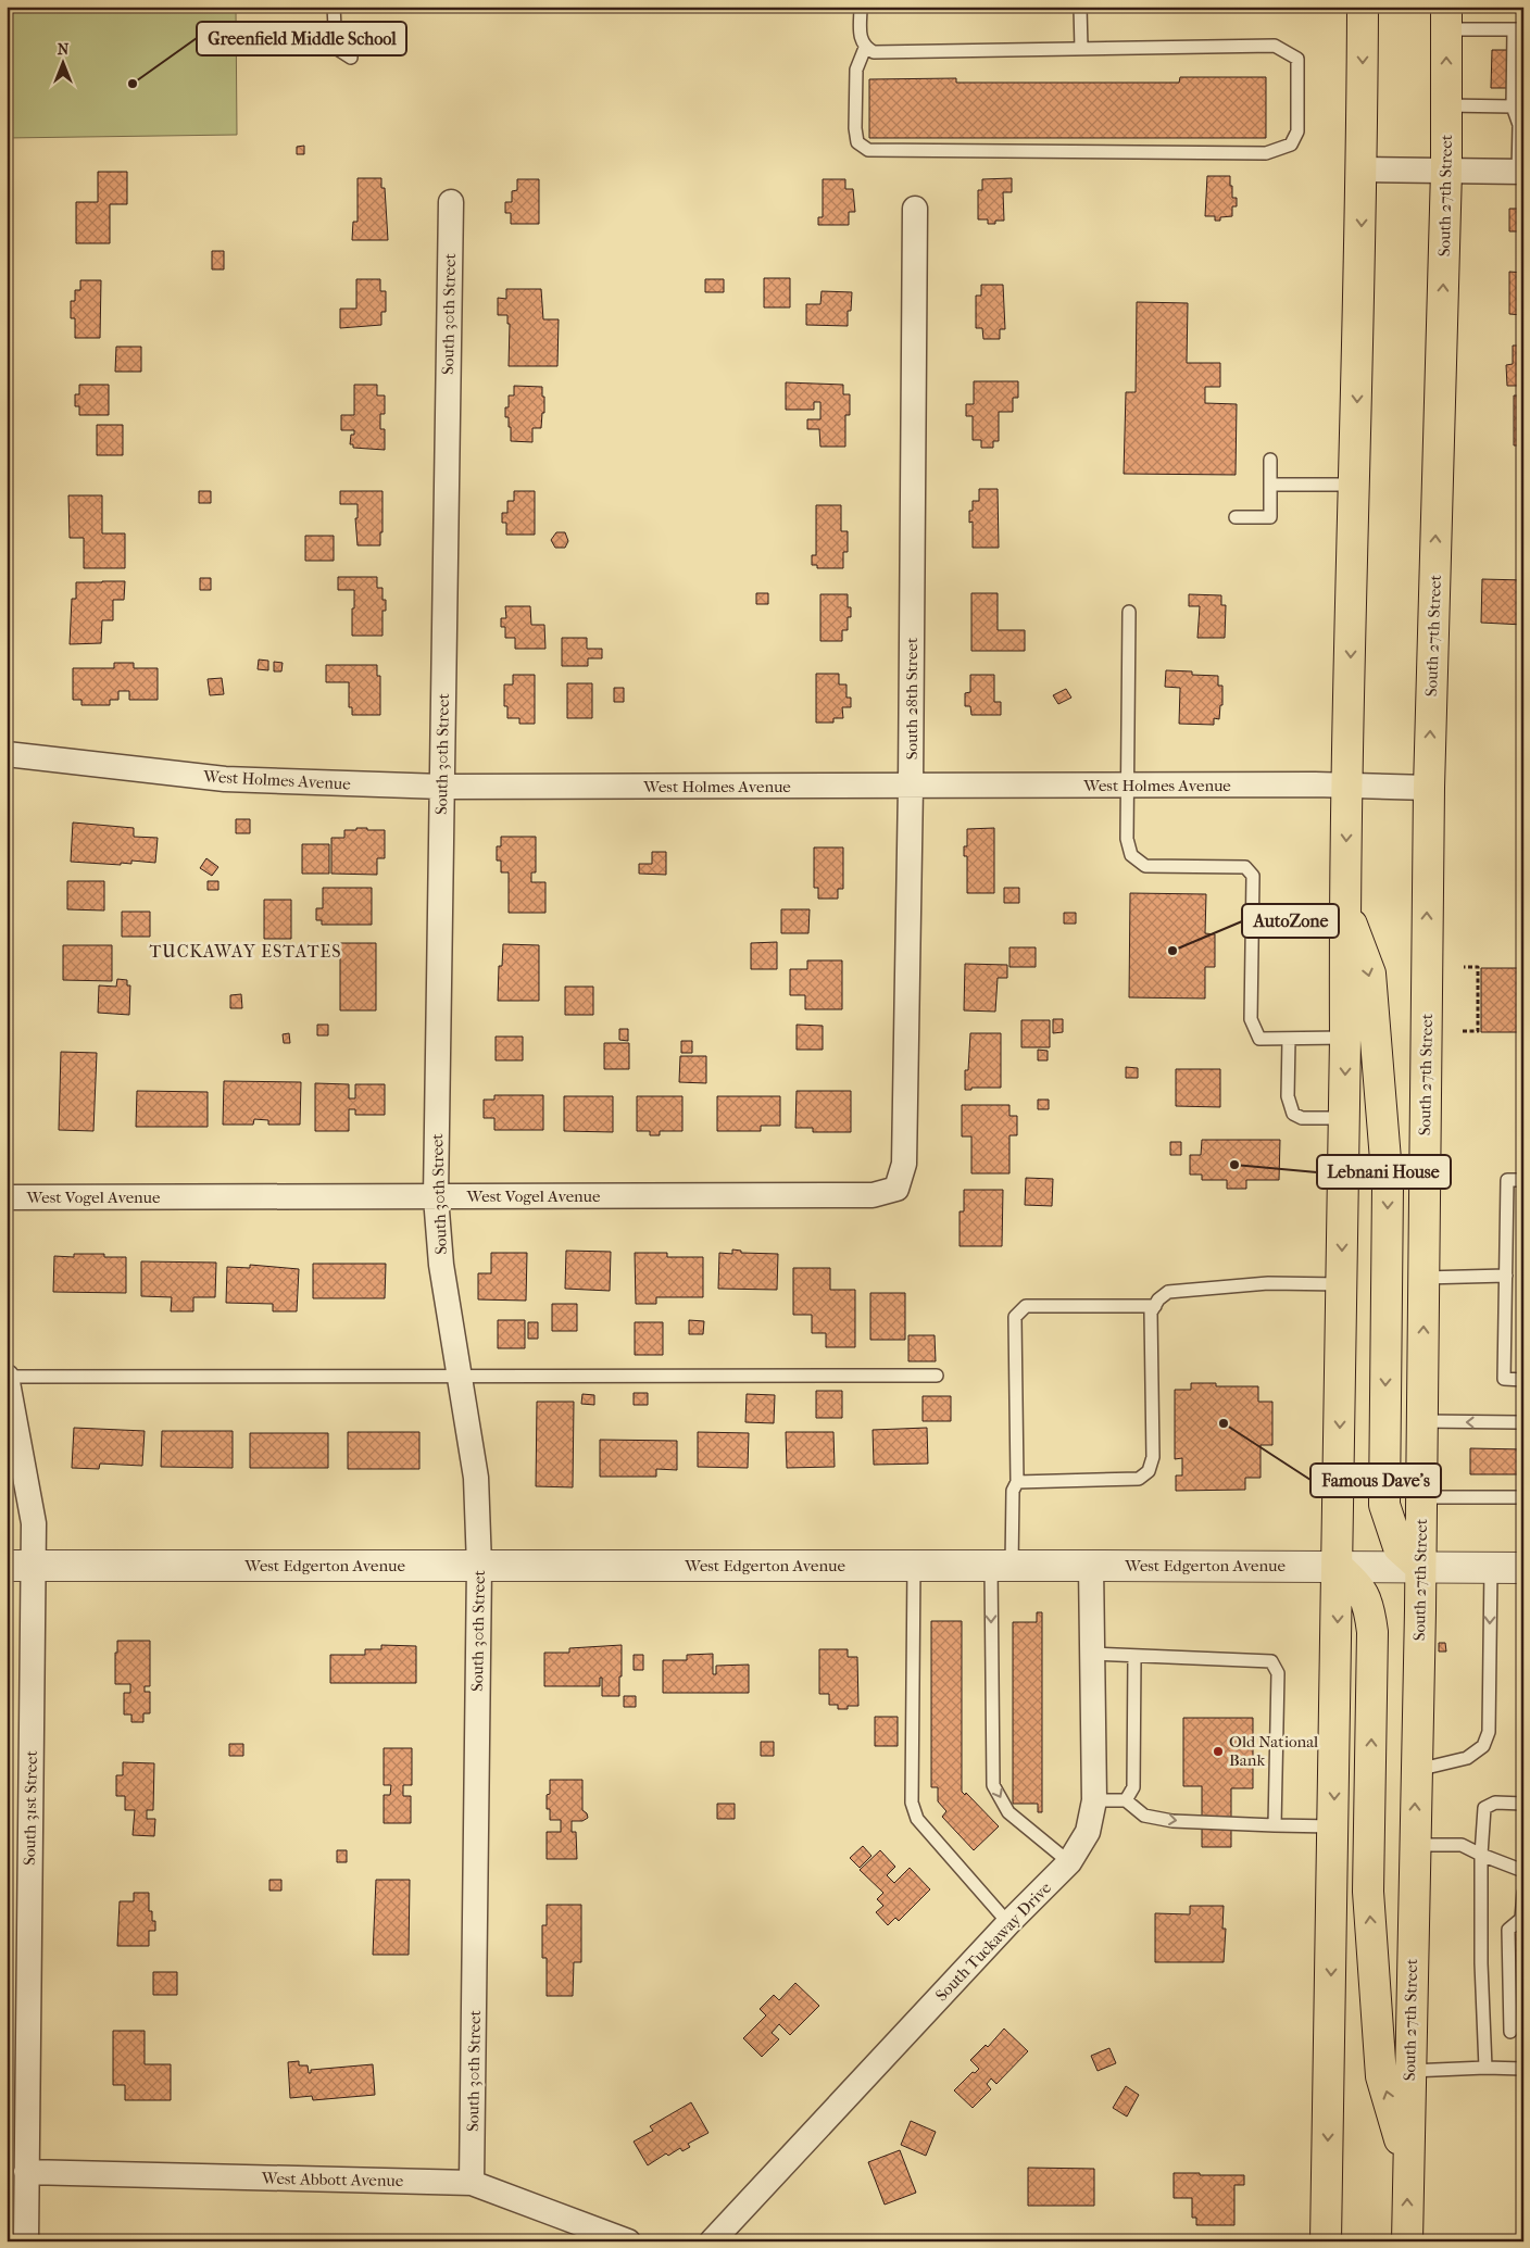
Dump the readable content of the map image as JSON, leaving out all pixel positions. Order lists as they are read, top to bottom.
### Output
{
  "streets": {
    "main road": ["South 27th Street"],
    "street": [
      "South 30th Street",
      "South 28th Street",
      "West Holmes Avenue",
      "West Vogel Avenue",
      "West Edgerton Avenue",
      "South 31st Street",
      "South Tuckaway Drive",
      "West Abbott Avenue"
    ]
  },
  "crossings": [
    ["South 27th Street", "West Holmes Avenue"],
    ["South 27th Street", "West Edgerton Avenue"],
    ["South 30th Street", "West Holmes Avenue"],
    ["South 30th Street", "West Vogel Avenue"],
    ["South 30th Street", "West Edgerton Avenue"],
    ["South 30th Street", "West Abbott Avenue"],
    ["South 28th Street", "West Holmes Avenue"],
    ["South 28th Street", "West Vogel Avenue"],
    ["West Edgerton Avenue", "South 31st Street"],
    ["West Edgerton Avenue", "South Tuckaway Drive"],
    ["South 31st Street", "West Abbott Avenue"]
  ],
  "districts": ["TUCKAWAY ESTATES"],
  "places": [
    "Greenfield Middle School",
    "AutoZone",
    "Lebnani House",
    "Famous Dave's",
    "Old National Bank"
  ],
  "north": "top"
}
